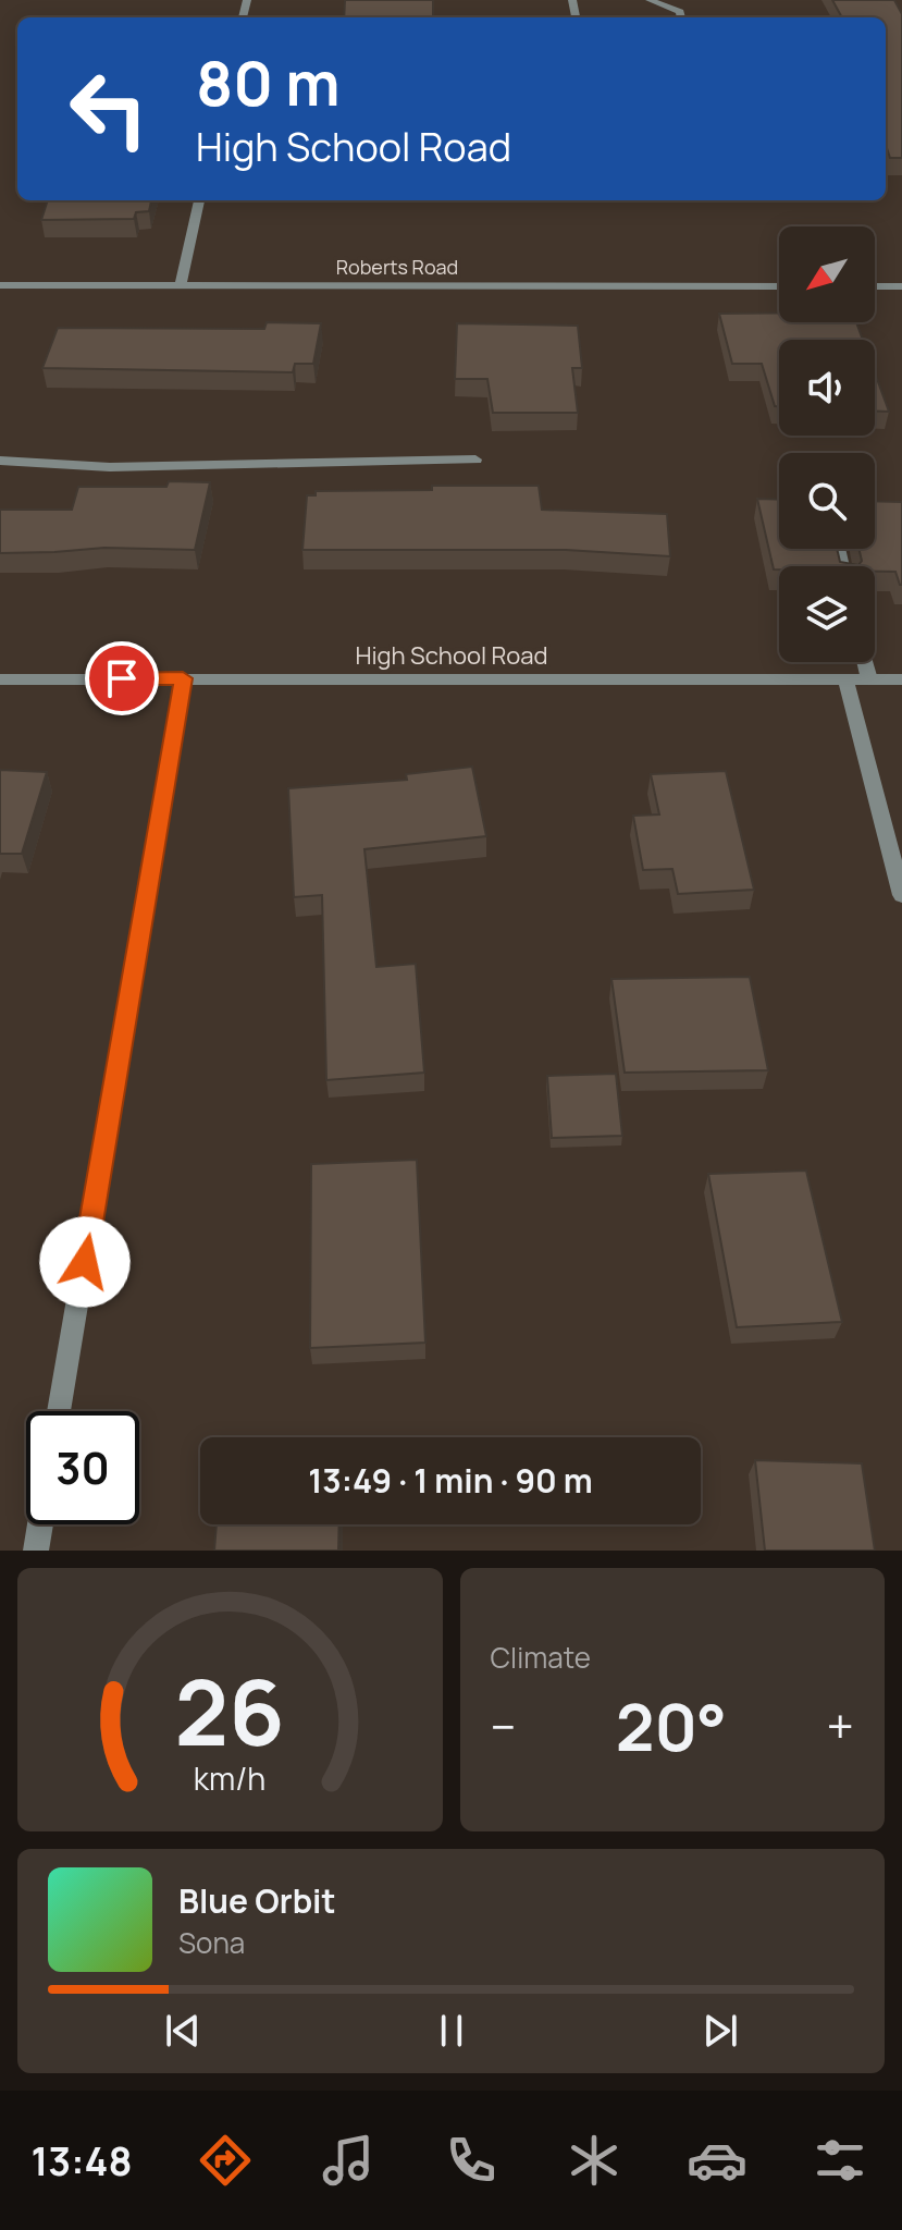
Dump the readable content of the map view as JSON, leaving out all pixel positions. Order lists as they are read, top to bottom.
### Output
{
  "streets": {
    "street": ["Roberts Road", "High School Road"]
  },
  "north": "bottom left",
  "page": {
    "turn": ["80 m", "High School Road"],
    "limit": "30",
    "trip": "13:49 · 1 min · 90 m",
    "tile": "Climate",
    "heat": ["−", "20°", "+"],
    "song": ["Blue Orbit", "Sona"],
    "tabs": "13:48",
    "gauge": ["26", "km/h"]
  }
}
